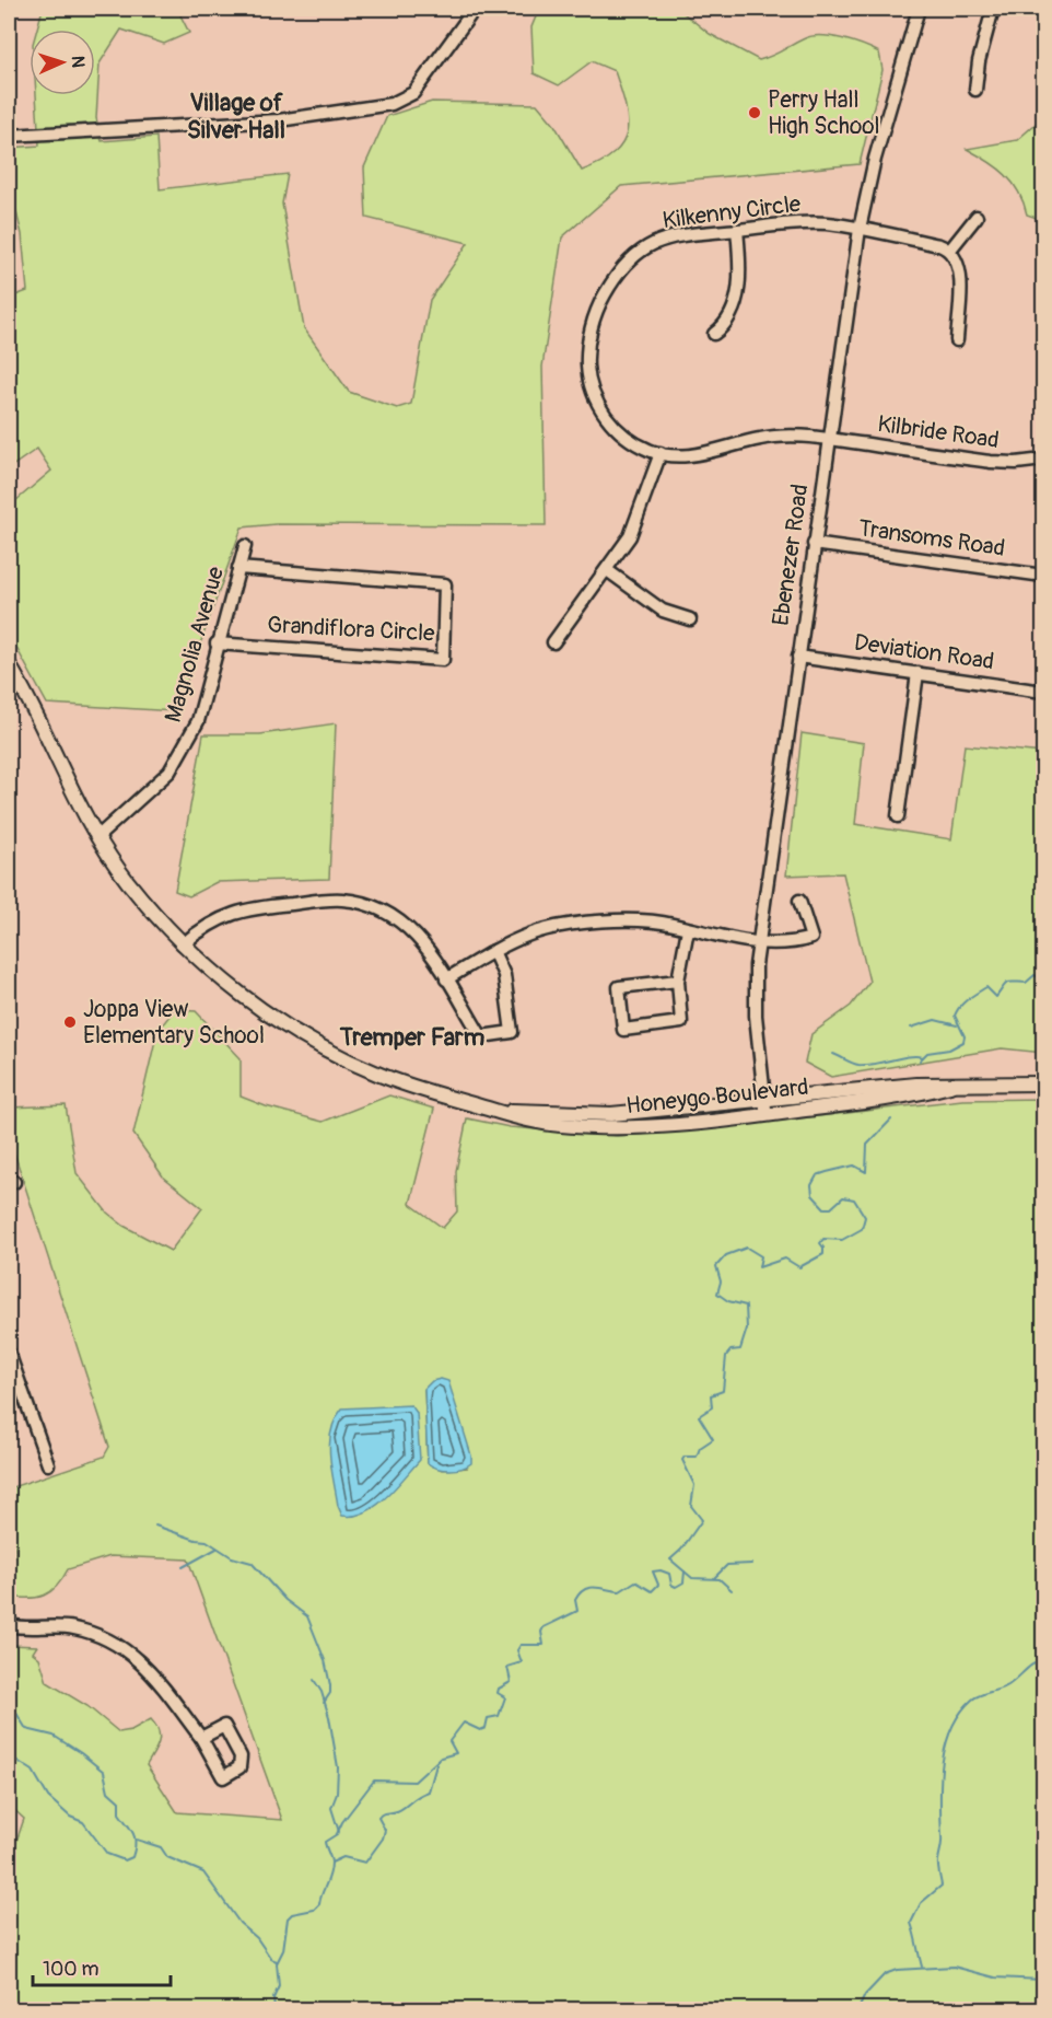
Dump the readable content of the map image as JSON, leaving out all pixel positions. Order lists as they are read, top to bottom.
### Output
{
  "streets": {
    "main road": ["Honeygo Boulevard"],
    "street": [
      "Kilkenny Circle",
      "Kilbride Road",
      "Transoms Road",
      "Ebenezer Road",
      "Grandiflora Circle",
      "Magnolia Avenue",
      "Deviation Road"
    ]
  },
  "crossings": [
    ["Kilkenny Circle", "Kilbride Road"],
    ["Kilkenny Circle", "Ebenezer Road"],
    ["Kilbride Road", "Ebenezer Road"],
    ["Transoms Road", "Ebenezer Road"],
    ["Ebenezer Road", "Deviation Road"],
    ["Ebenezer Road", "Honeygo Boulevard"],
    ["Grandiflora Circle", "Magnolia Avenue"],
    ["Magnolia Avenue", "Honeygo Boulevard"]
  ],
  "districts": ["Village of Silver Hall", "Tremper Farm"],
  "places": ["Perry Hall High School", "Joppa View Elementary School"],
  "scale_bar": "100 m",
  "north": "right"
}
